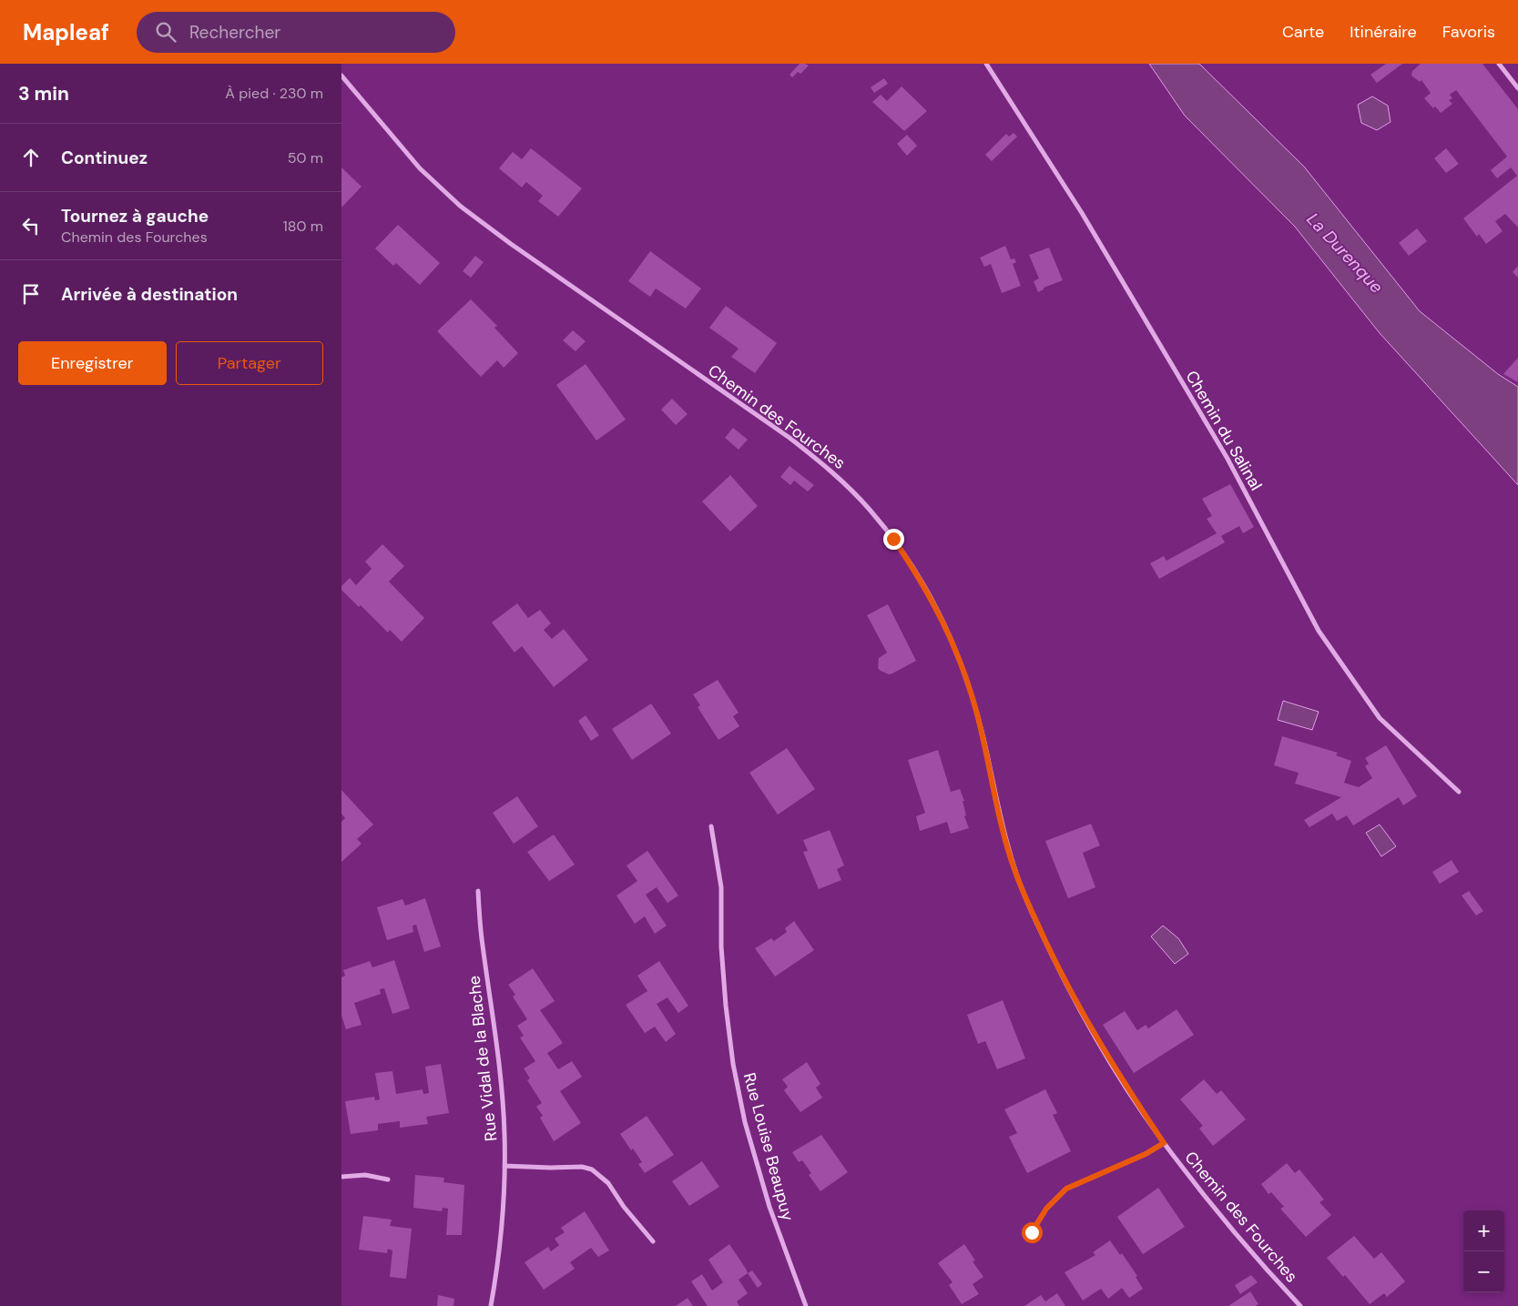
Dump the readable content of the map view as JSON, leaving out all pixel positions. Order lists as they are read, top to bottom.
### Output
{
  "streets": {
    "street": [
      "Chemin des Fourches",
      "Chemin du Salinal",
      "Rue Vidal de la Blache",
      "Rue Louise Beaupuy"
    ]
  },
  "water": ["La Durenque"],
  "page": {
    "header": "Mapleaf",
    "search": "Rechercher",
    "nav": ["Carte", "Itinéraire", "Favoris"],
    "heading": ["3 min", "À pied · 230 m"],
    "list": [
      ["Continuez", "50 m"],
      ["Tournez à gauche", "Chemin des Fourches", "180 m"],
      "Arrivée à destination"
    ],
    "buttons": ["Enregistrer", "Partager"],
    "map_buttons": ["+", "−"]
  }
}
